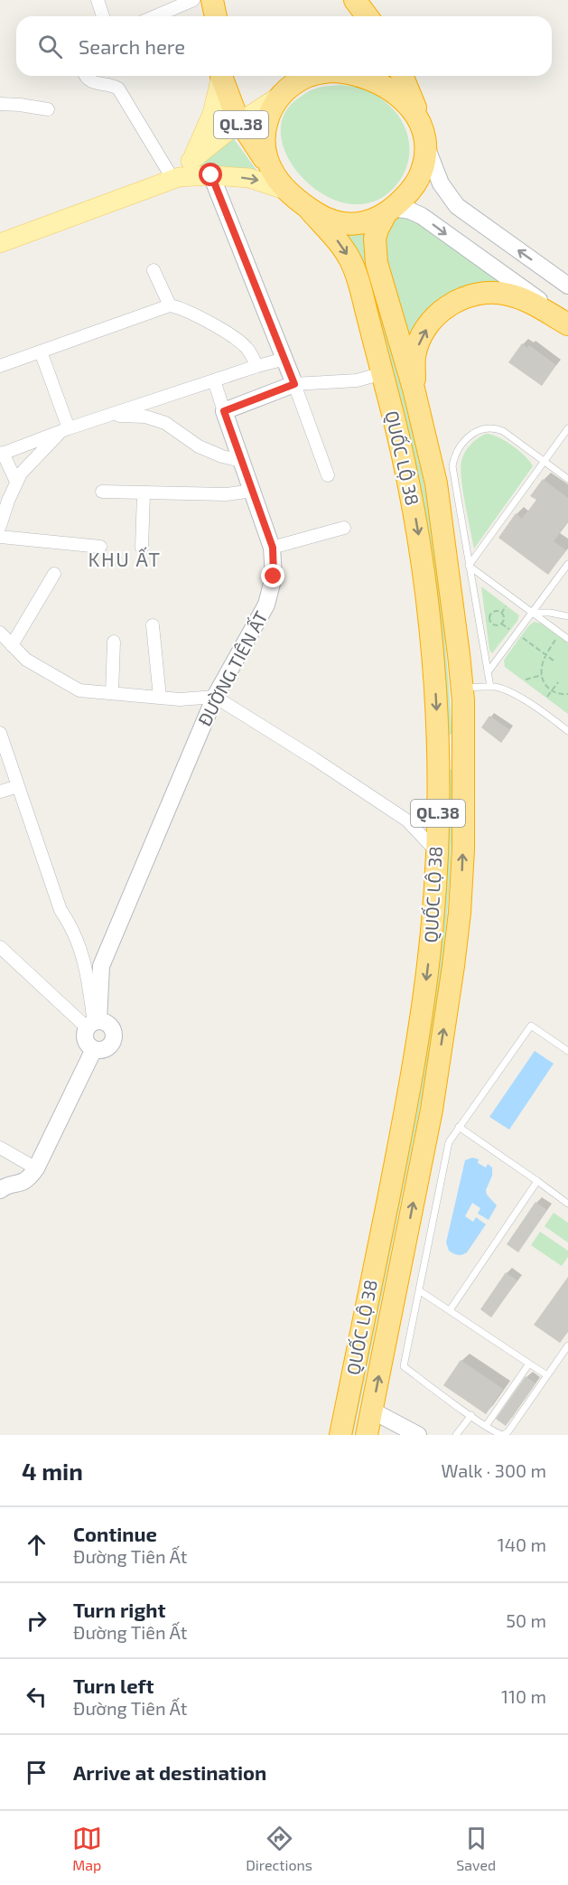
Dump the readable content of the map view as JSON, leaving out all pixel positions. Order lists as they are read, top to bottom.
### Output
{
  "streets": {
    "highway": ["QL.38", "QUỐC LỘ 38"],
    "street": ["ĐƯỜNG TIÊN ẤT"]
  },
  "districts": ["KHU ẤT"],
  "page": {
    "search": "Search here",
    "heading": ["4 min", "Walk · 300 m"],
    "list": [
      ["Continue", "Đường Tiên Ất", "140 m"],
      ["Turn right", "Đường Tiên Ất", "50 m"],
      ["Turn left", "Đường Tiên Ất", "110 m"],
      "Arrive at destination"
    ],
    "nav": ["Map", "Directions", "Saved"]
  }
}
